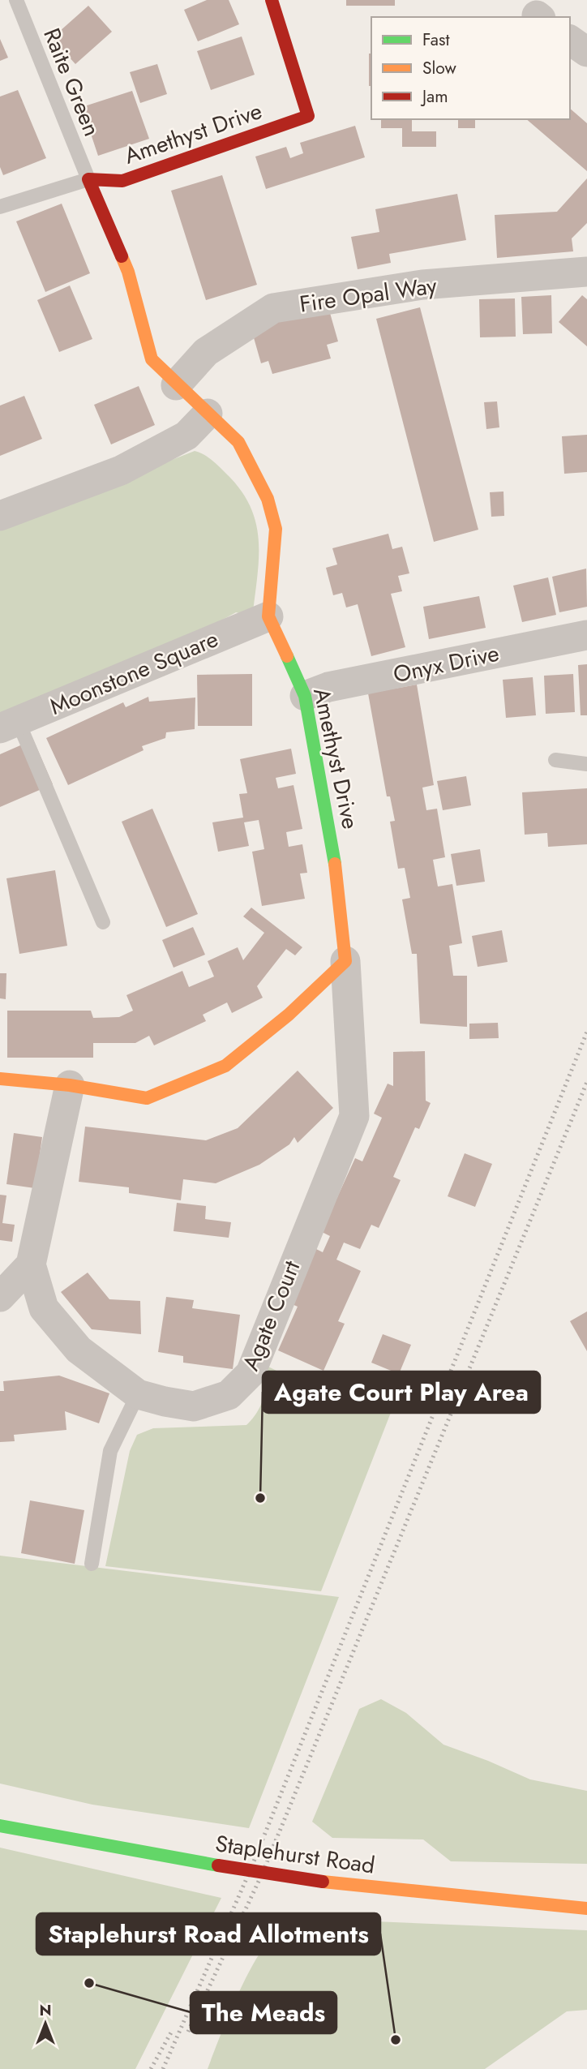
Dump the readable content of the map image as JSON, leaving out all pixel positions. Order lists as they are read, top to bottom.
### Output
{
  "streets": {
    "street": [
      "Amethyst Drive",
      "Fire Opal Way",
      "Onyx Drive",
      "Moonstone Square",
      "Agate Court",
      "Staplehurst Road"
    ],
    "lane": ["Raite Green"]
  },
  "crossings": [
    ["Raite Green", "Amethyst Drive"],
    ["Amethyst Drive", "Fire Opal Way"],
    ["Amethyst Drive", "Onyx Drive"],
    ["Amethyst Drive", "Moonstone Square"],
    ["Amethyst Drive", "Agate Court"]
  ],
  "places": ["Agate Court Play Area", "The Meads", "Staplehurst Road Allotments"],
  "legend": ["Fast", "Slow", "Jam"],
  "north": "top"
}
